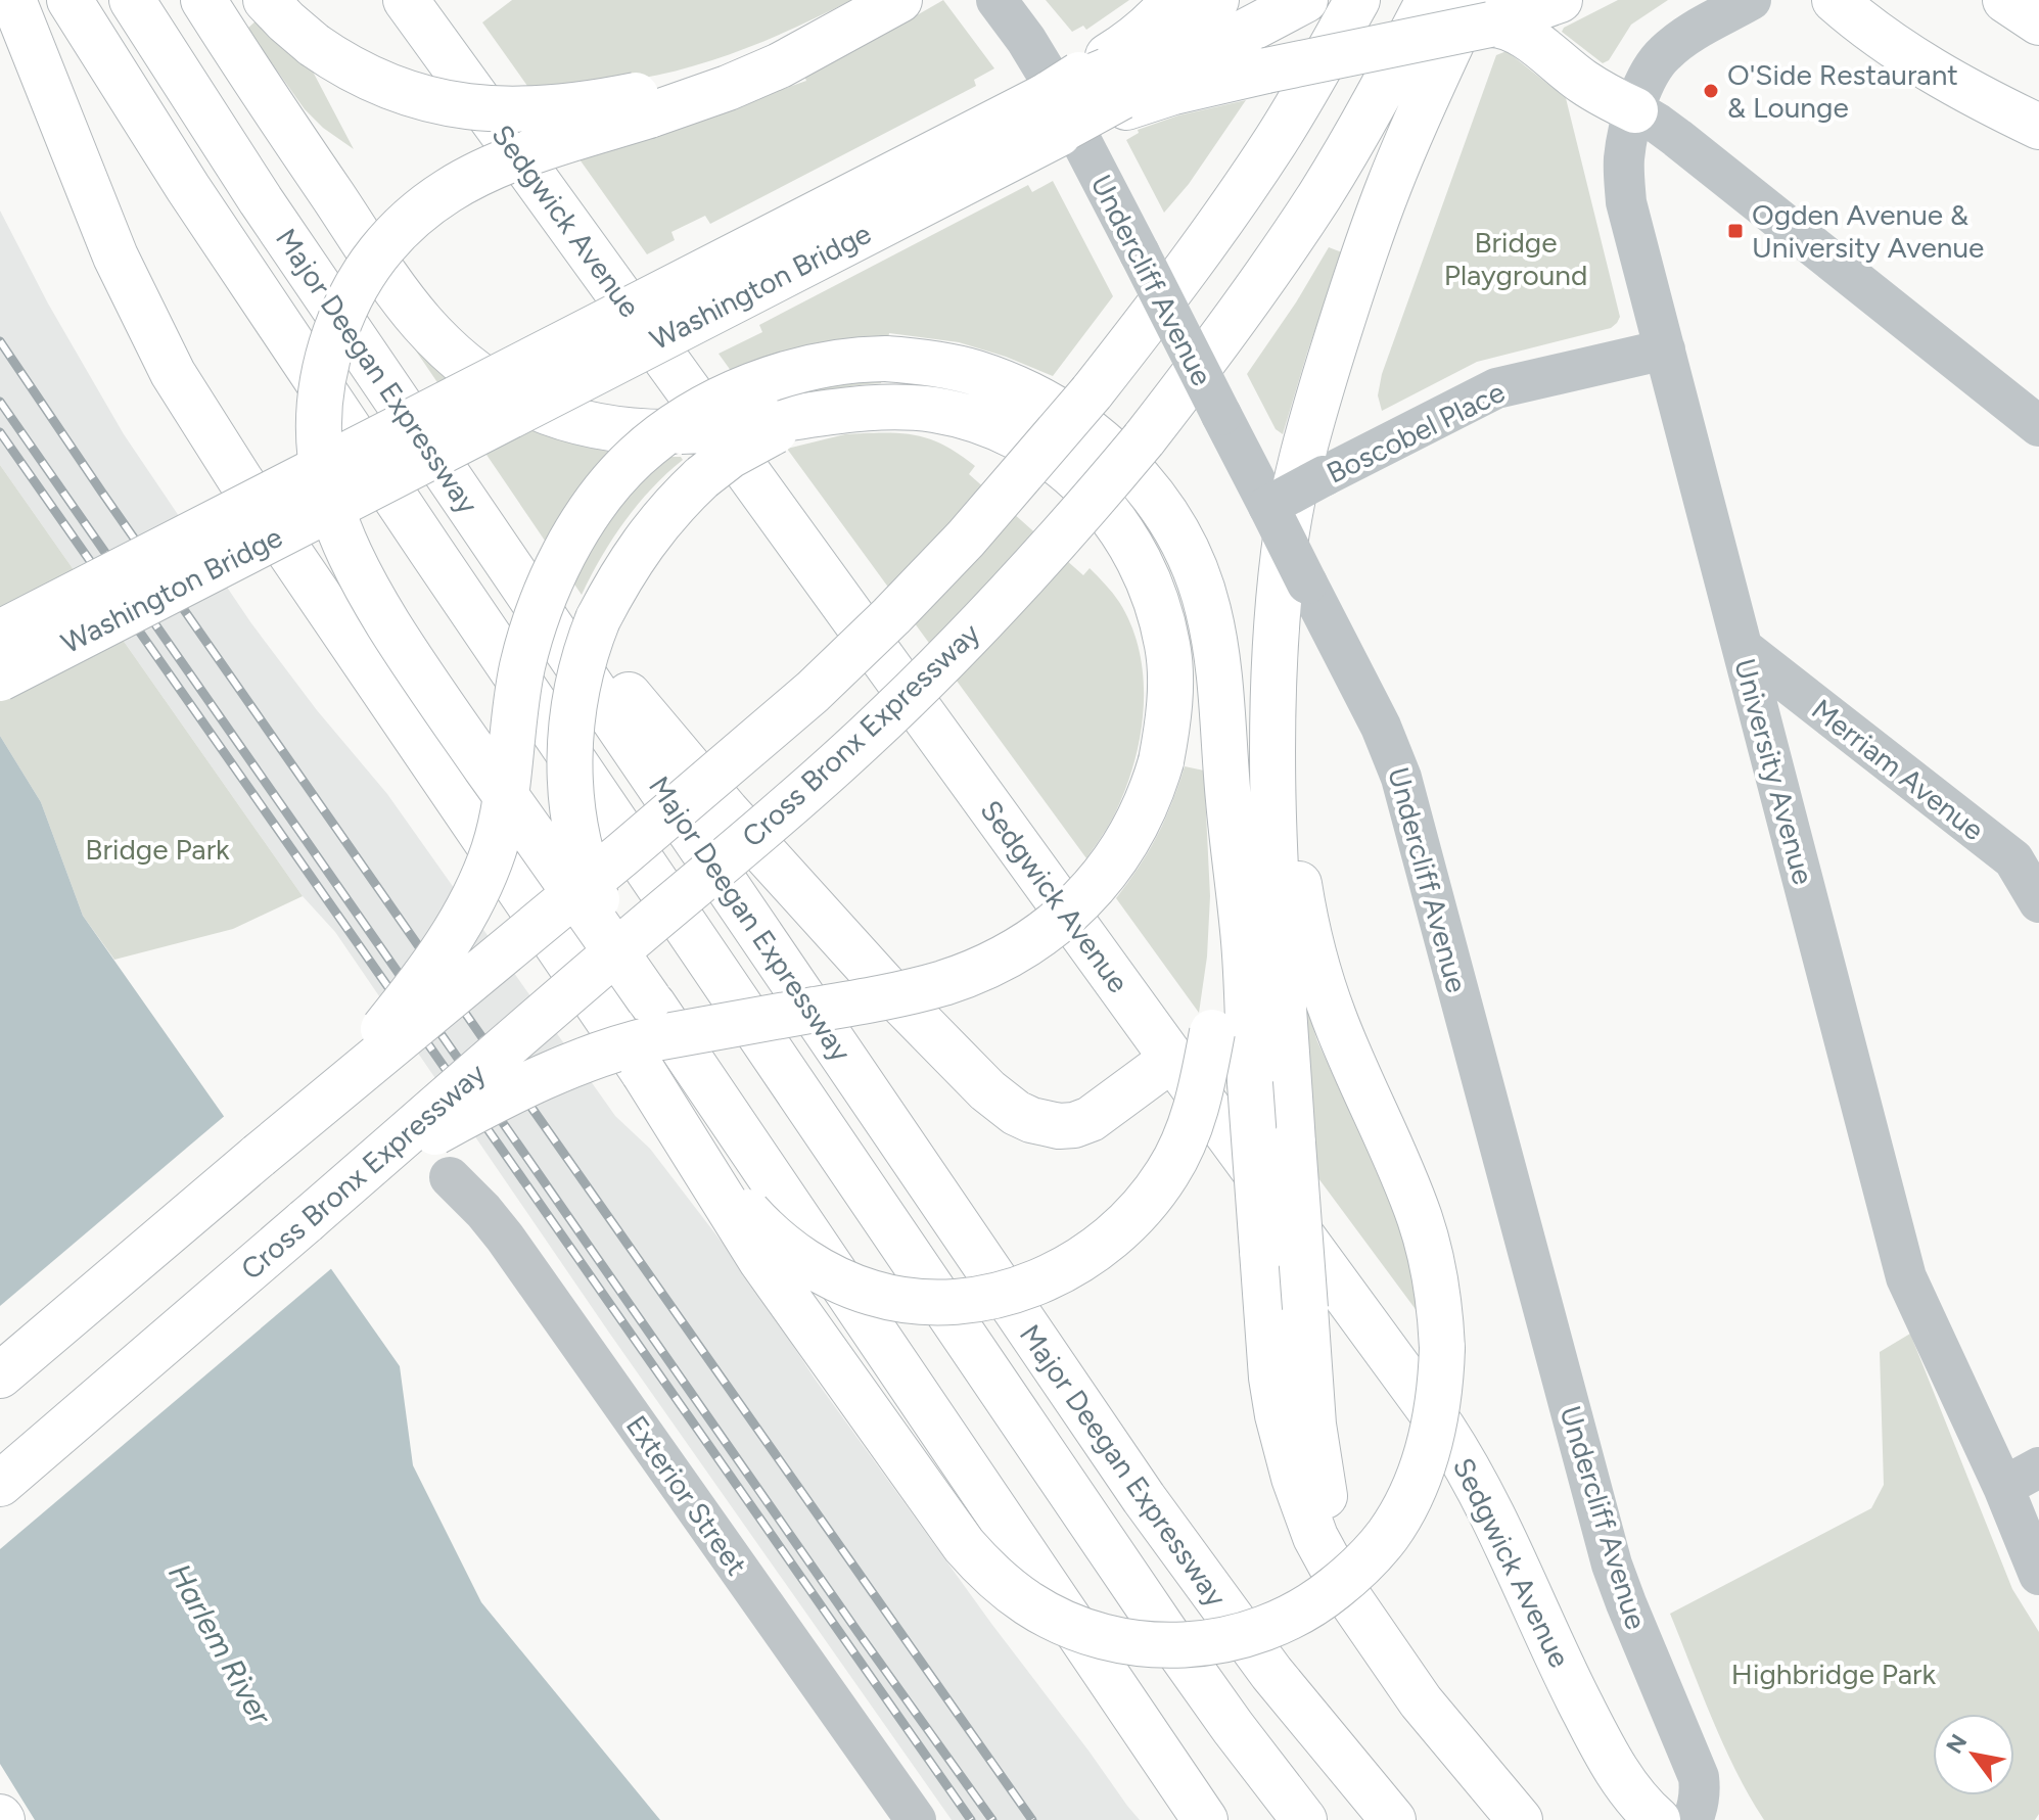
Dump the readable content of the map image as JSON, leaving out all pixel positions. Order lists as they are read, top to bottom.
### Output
{
  "streets": {
    "main road": [
      "Sedgwick Avenue",
      "Washington Bridge",
      "Major Deegan Expressway",
      "Cross Bronx Expressway"
    ],
    "street": [
      "Undercliff Avenue",
      "Boscobel Place",
      "Merriam Avenue",
      "University Avenue",
      "Exterior Street"
    ]
  },
  "crossings": [
    ["Undercliff Avenue", "Boscobel Place"],
    ["Boscobel Place", "University Avenue"],
    ["Merriam Avenue", "University Avenue"]
  ],
  "water": ["Harlem River"],
  "parks": ["Bridge Playground", "Bridge Park", "Highbridge Park"],
  "places": {
    "other": ["O'Side Restaurant & Lounge"],
    "transit": ["Ogden Avenue & University Avenue"]
  },
  "north": "top left"
}
